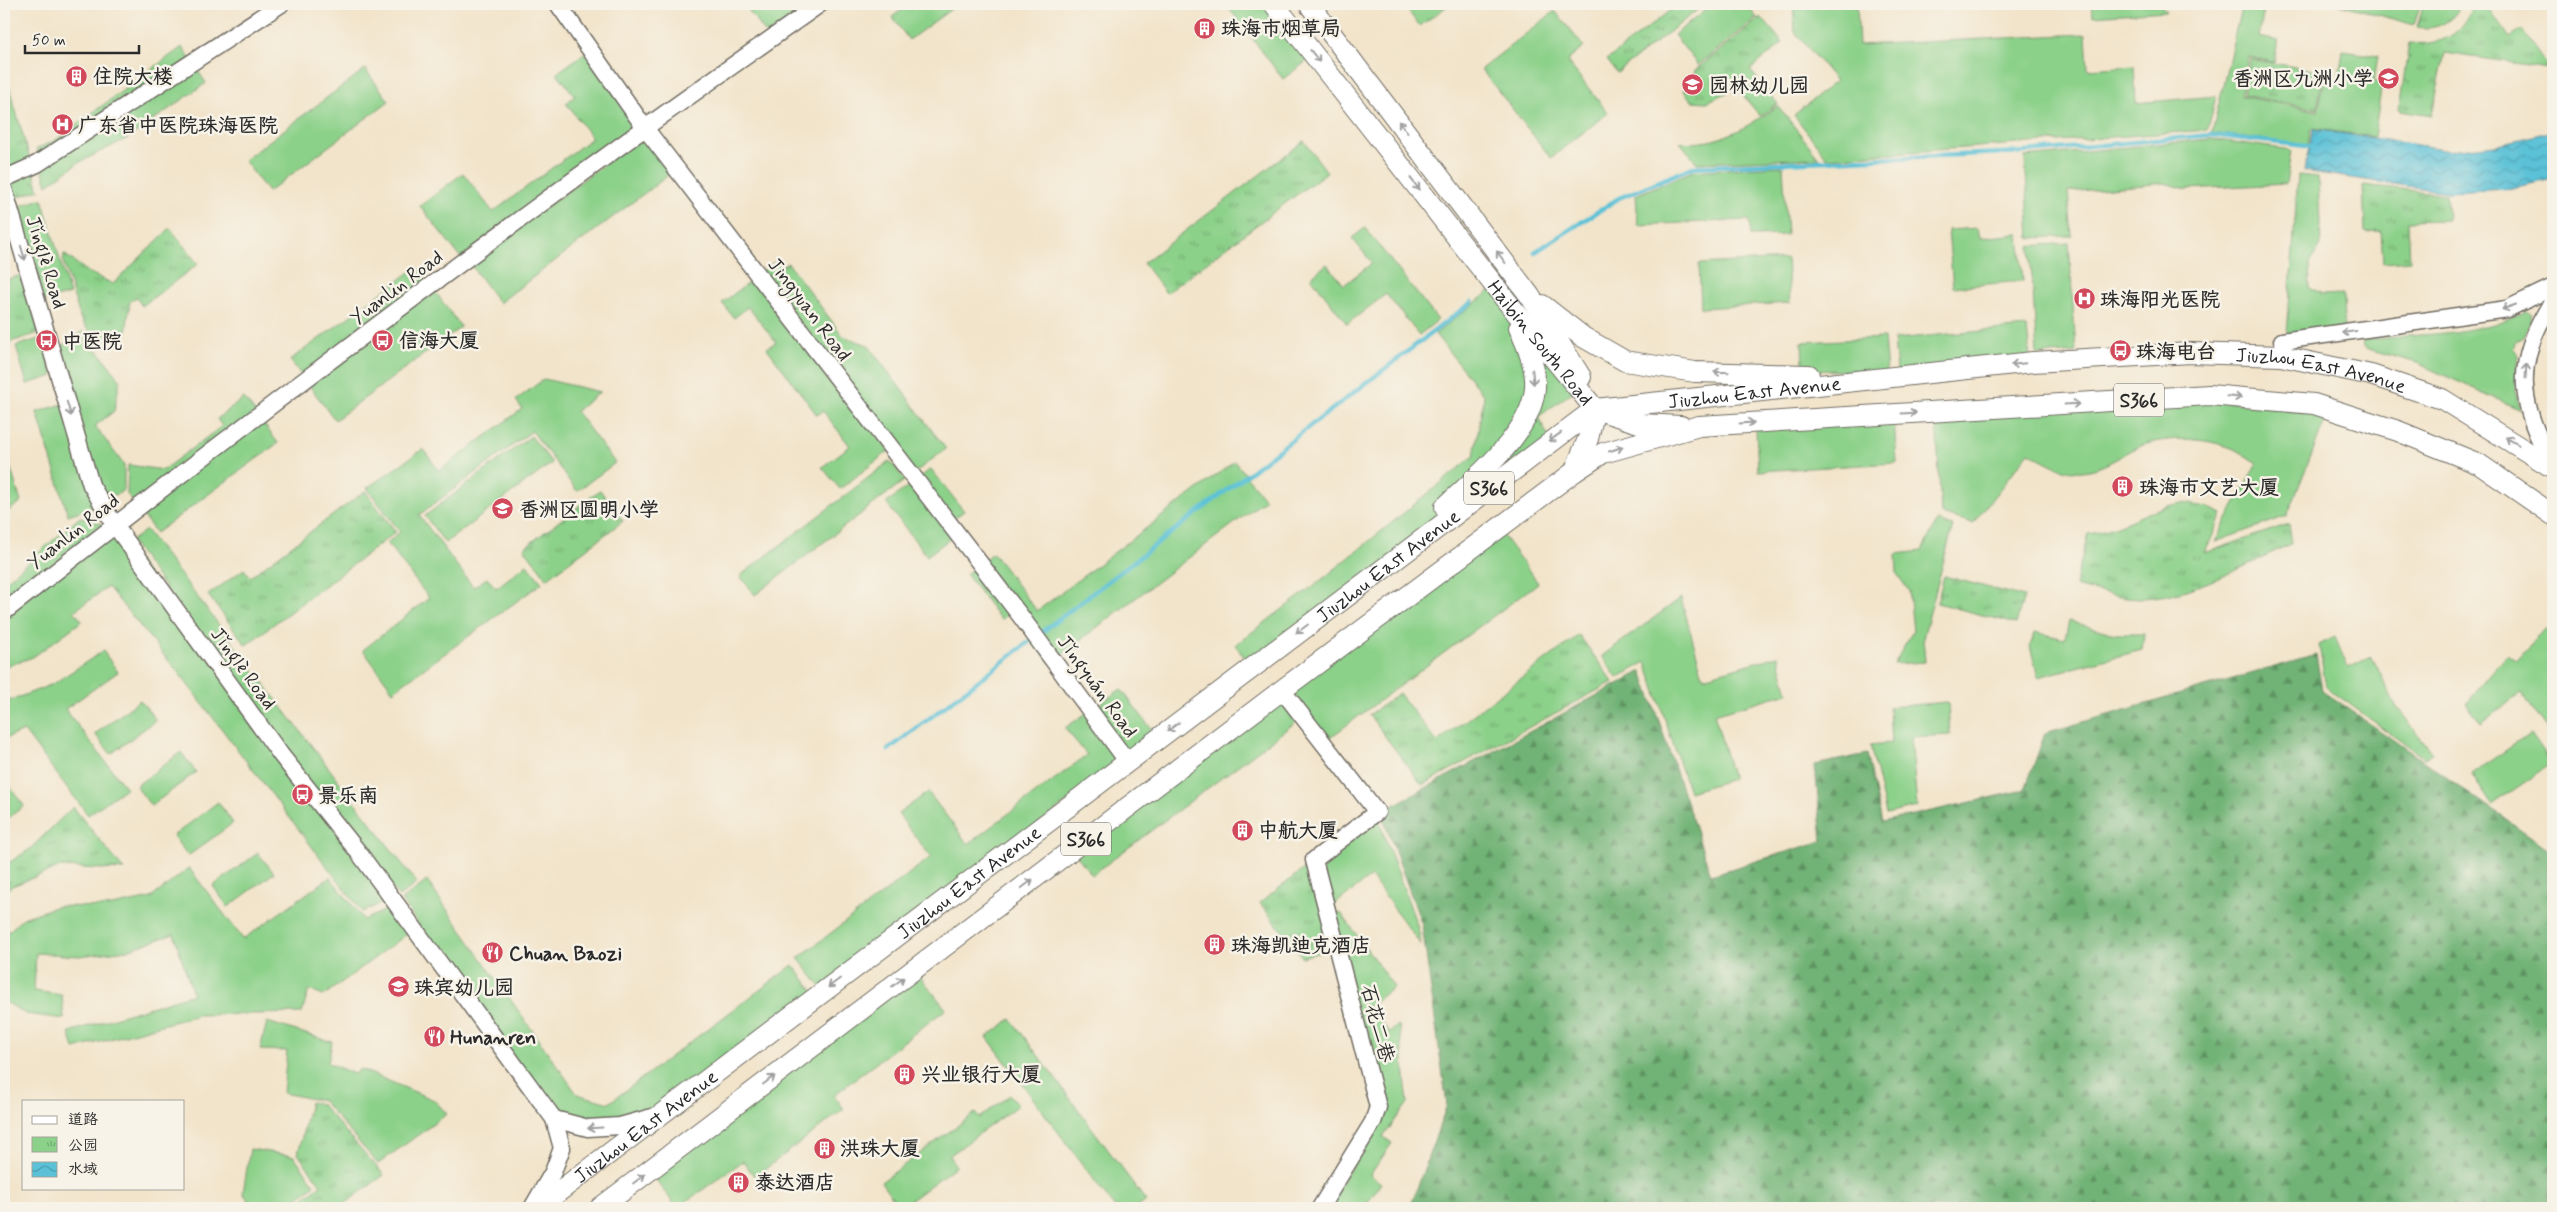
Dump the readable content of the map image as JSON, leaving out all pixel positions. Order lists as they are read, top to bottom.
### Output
{
  "streets": {
    "main road": ["Haibin South Road", "Jiuzhou East Avenue", "S366"],
    "street": [
      "Jǐnglè Road",
      "Yuanlin Road",
      "Jingyuan Road",
      "Jǐngyuán Road",
      "石花二巷"
    ]
  },
  "crossings": [
    ["Jǐnglè Road", "Yuanlin Road"],
    ["Yuanlin Road", "Jingyuan Road"],
    ["Jingyuan Road", "Jǐngyuán Road"],
    ["Haibin South Road", "Jiuzhou East Avenue"],
    ["Jiuzhou East Avenue", "Jǐngyuán Road"],
    ["Jiuzhou East Avenue", "石花二巷"]
  ],
  "places": {
    "building": [
      "珠海市烟草局",
      "住院大楼",
      "珠海市文艺大厦",
      "中航大厦",
      "珠海凯迪克酒店",
      "兴业银行大厦",
      "洪珠大厦",
      "泰达酒店"
    ],
    "school or university": [
      "香洲区九洲小学",
      "园林幼儿园",
      "香洲区圆明小学",
      "珠宾幼儿园"
    ],
    "hospital": ["广东省中医院珠海医院", "珠海阳光医院"],
    "bus stop": [
      "信海大厦",
      "中医院",
      "珠海电台",
      "景乐南"
    ],
    "restaurant": ["Chuan Baozi", "Hunanren"]
  },
  "legend": ["道路", "公园", "水域"],
  "scale_bar": "50 m"
}
